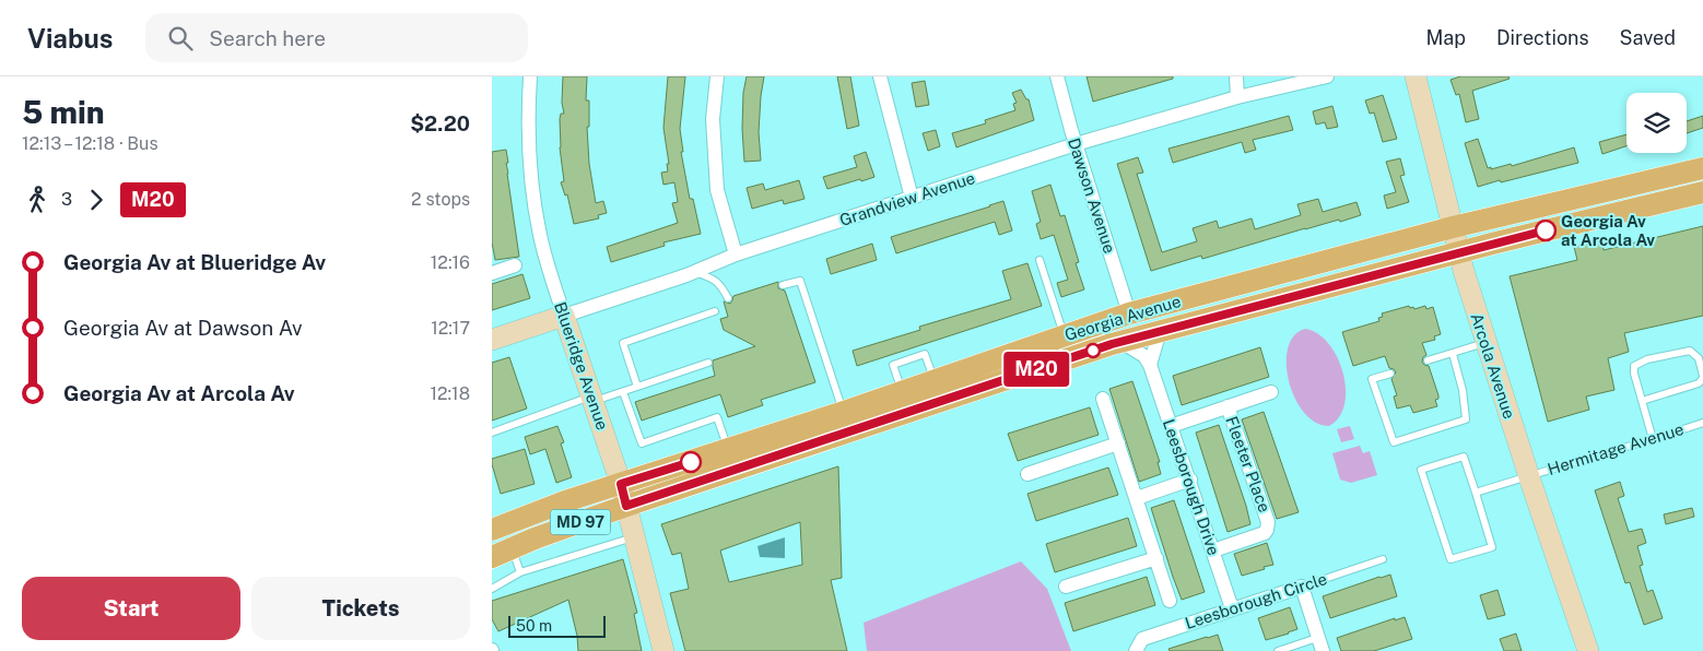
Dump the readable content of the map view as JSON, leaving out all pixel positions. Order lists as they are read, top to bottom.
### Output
{
  "streets": {
    "main road": ["Georgia Avenue", "MD 97"],
    "street": [
      "Dawson Avenue",
      "Grandview Avenue",
      "Blueridge Avenue",
      "Arcola Avenue",
      "Fleeter Place",
      "Leesborough Drive",
      "Leesborough Circle"
    ],
    "lane": ["Hermitage Avenue"]
  },
  "crossings": [
    ["Dawson Avenue", "Grandview Avenue"],
    ["Dawson Avenue", "Georgia Avenue"],
    ["Grandview Avenue", "Blueridge Avenue"],
    ["Georgia Avenue", "Blueridge Avenue"],
    ["Georgia Avenue", "Arcola Avenue"],
    ["Georgia Avenue", "Leesborough Drive"],
    ["Arcola Avenue", "Hermitage Avenue"],
    ["Fleeter Place", "Leesborough Drive"],
    ["Leesborough Drive", "Leesborough Circle"]
  ],
  "places": ["Georgia Av at Arcola Av"],
  "lines": ["bus line M20"],
  "scale_bar": "50 m",
  "page": {
    "header": "Viabus",
    "search": "Search here",
    "nav": ["Map", "Directions", "Saved"],
    "heading": ["5 min", "12:13 – 12:18 · Bus", "$2.20"],
    "on_map": "M20",
    "legs": ["3", "M20", "2 stops"],
    "list": [
      {
        "name": "Georgia Av at Blueridge Av",
        "value": "12:16"
      },
      {
        "name": "Georgia Av at Dawson Av",
        "value": "12:17"
      },
      {
        "name": "Georgia Av at Arcola Av",
        "value": "12:18"
      }
    ],
    "buttons": ["Start", "Tickets"],
    "scale": "50 m"
  }
}
